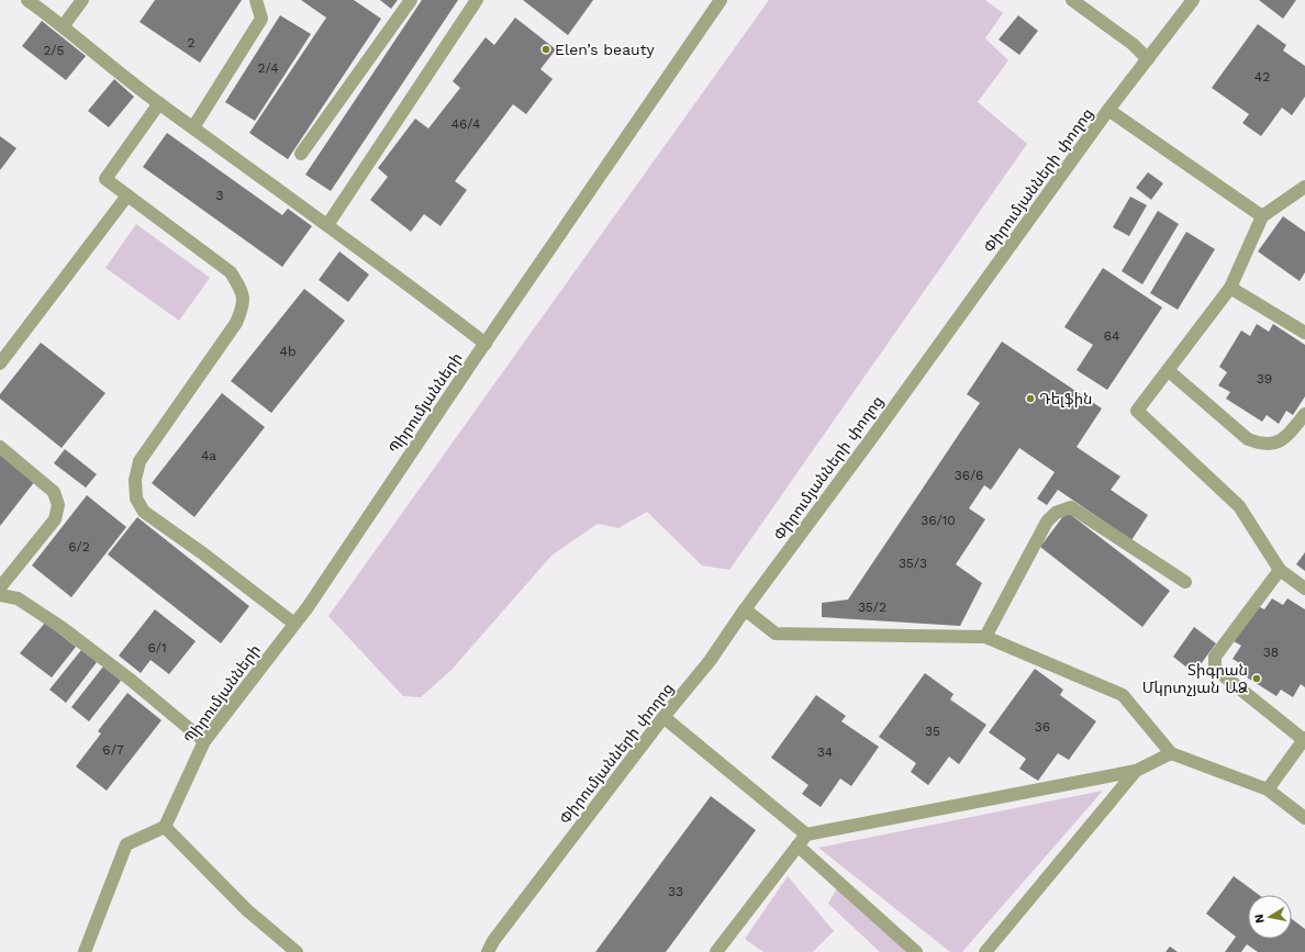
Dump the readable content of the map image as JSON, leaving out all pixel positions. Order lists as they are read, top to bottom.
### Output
{
  "streets": {
    "street": ["Փիրումյանների փողոց", "Պիրումյանների"]
  },
  "places": ["Elen’s beauty", "Դելֆին", "Տիգրան Մկրտչյան ԱՁ"],
  "house_numbers": [
    "2",
    "2/5",
    "2/4",
    "42",
    "46/4",
    "3",
    "64",
    "4b",
    "39",
    "4a",
    "36/6",
    "36/10",
    "6/2",
    "35/3",
    "35/2",
    "6/1",
    "38",
    "36",
    "35",
    "6/7",
    "34",
    "33"
  ],
  "north": "left"
}
